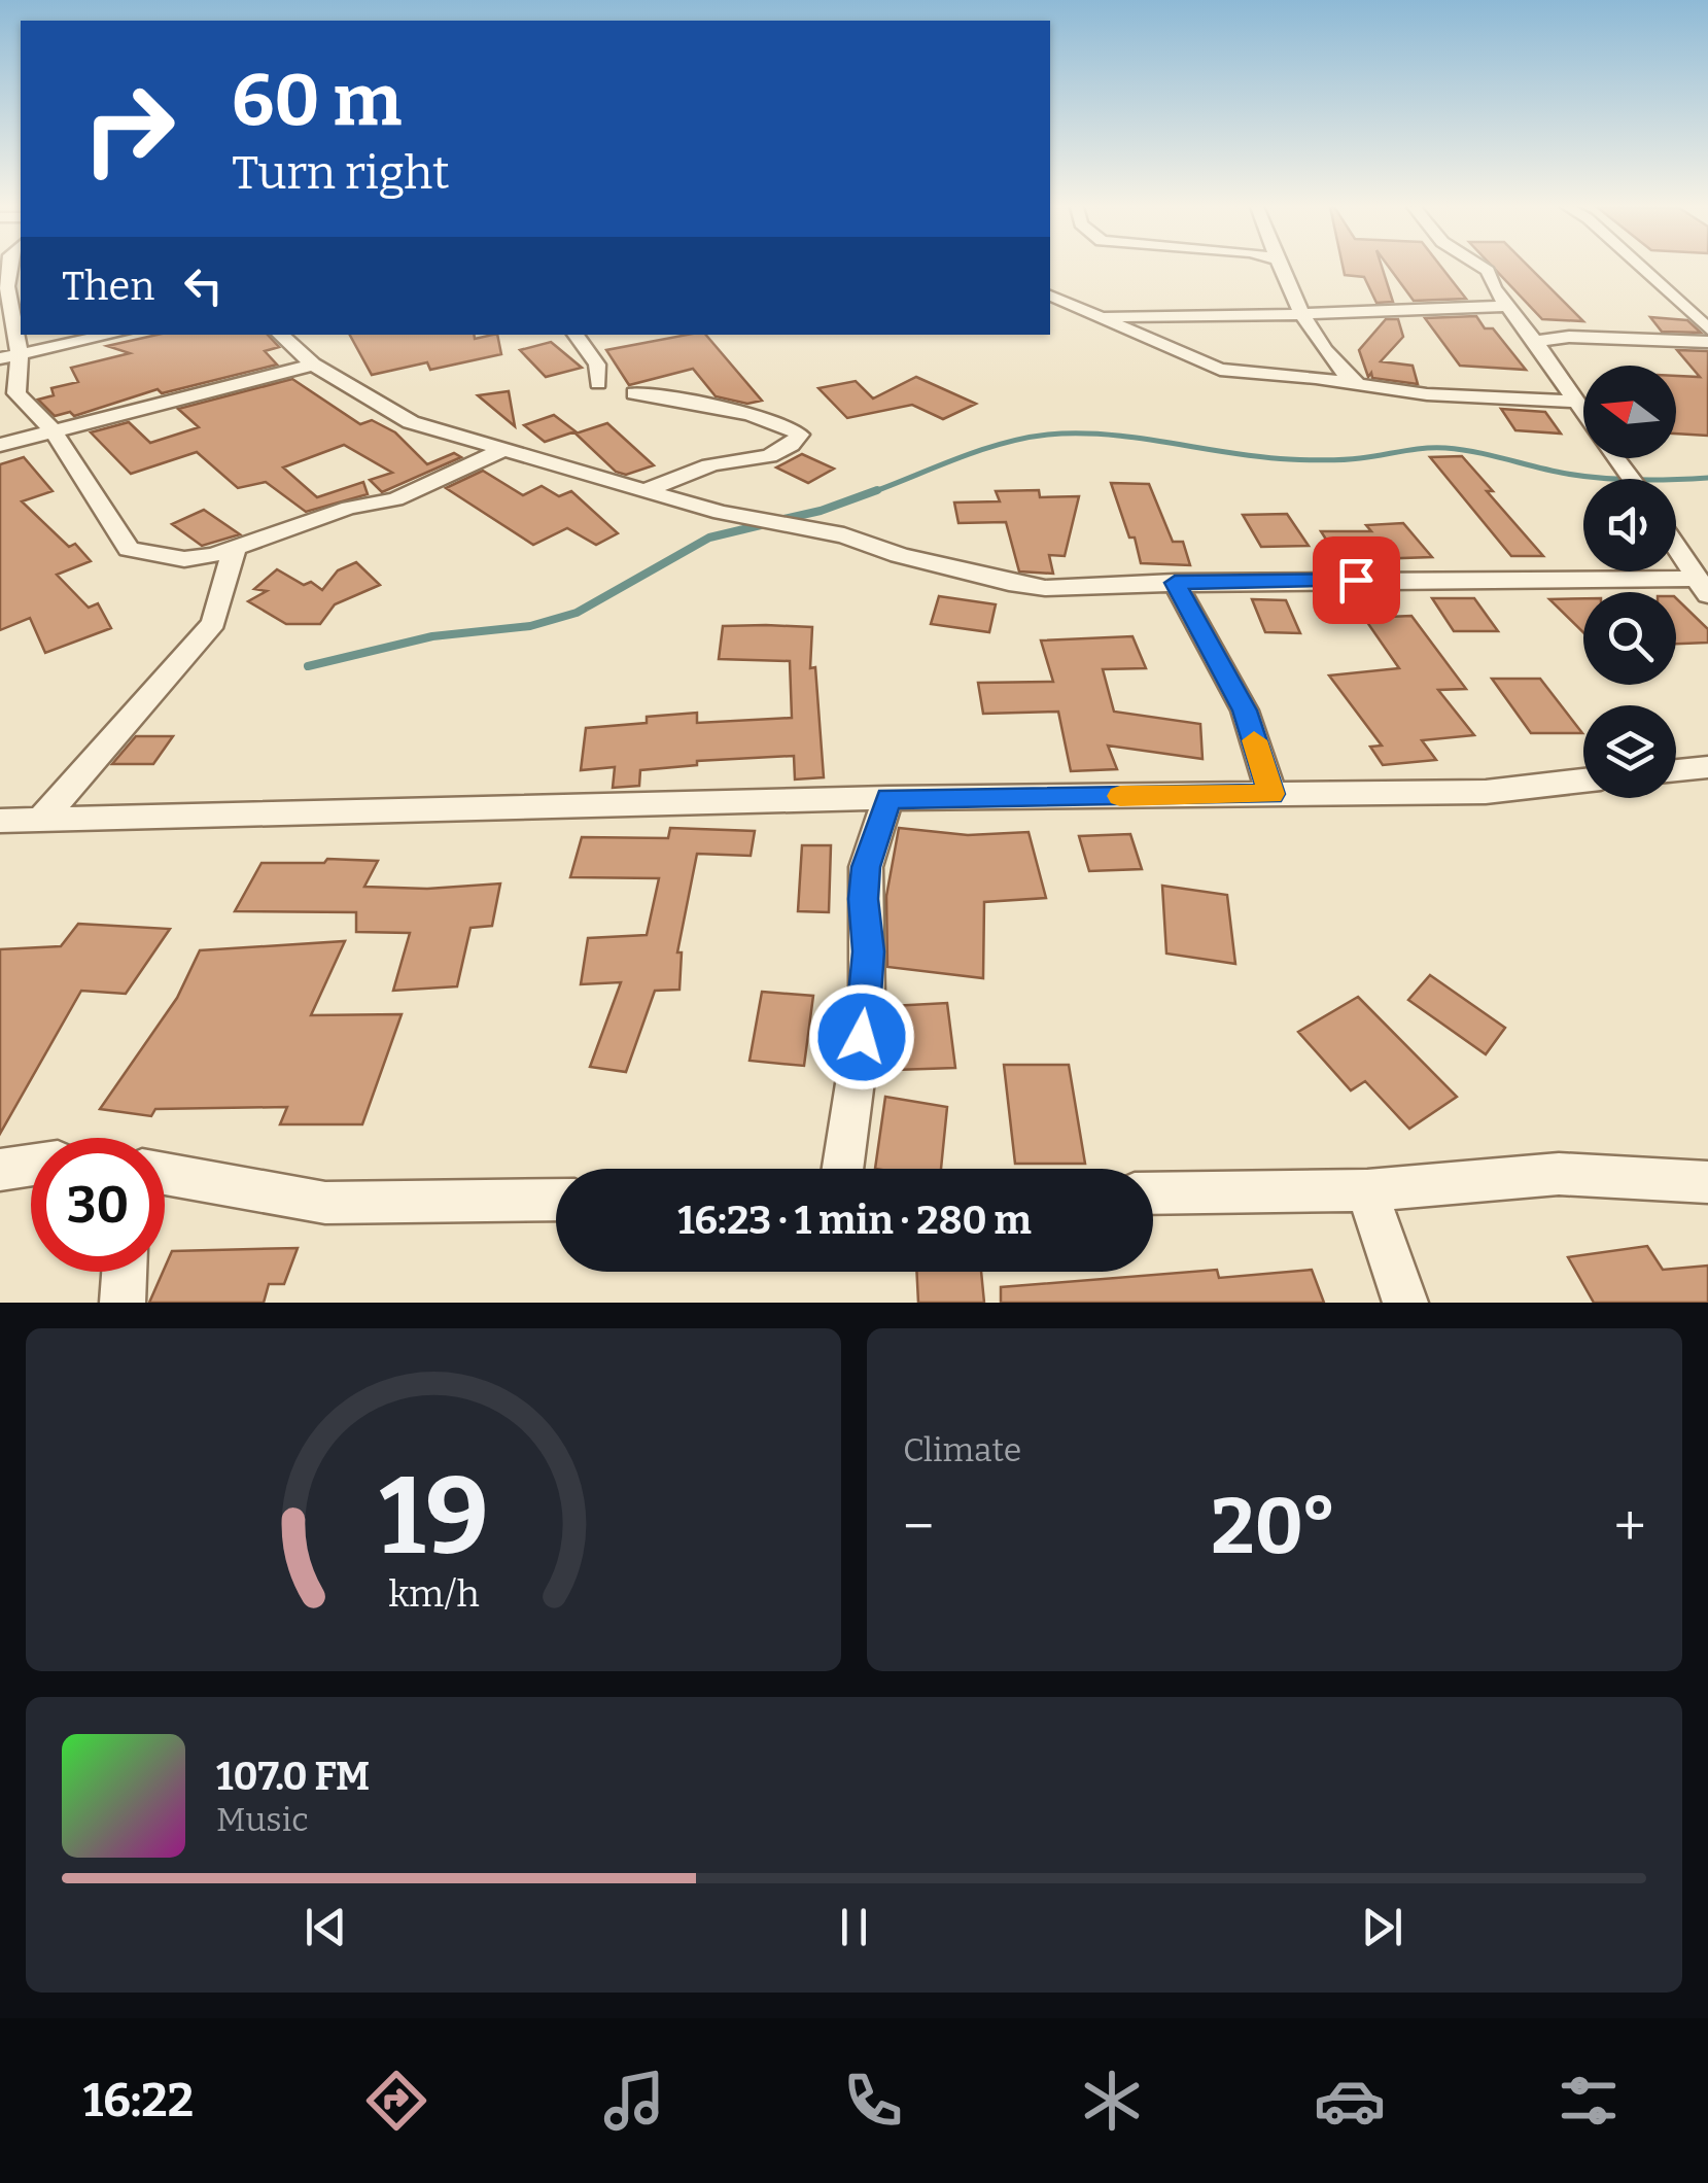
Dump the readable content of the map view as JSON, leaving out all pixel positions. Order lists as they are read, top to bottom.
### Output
{
  "north": "left",
  "page": {
    "turn": ["60 m", "Turn right"],
    "then": "Then",
    "limit": "30",
    "trip": "16:23 · 1 min · 280 m",
    "tile": "Climate",
    "heat": ["−", "20°", "+"],
    "song": ["107.0 FM", "Music"],
    "tabs": "16:22",
    "gauge": ["19", "km/h"]
  }
}
